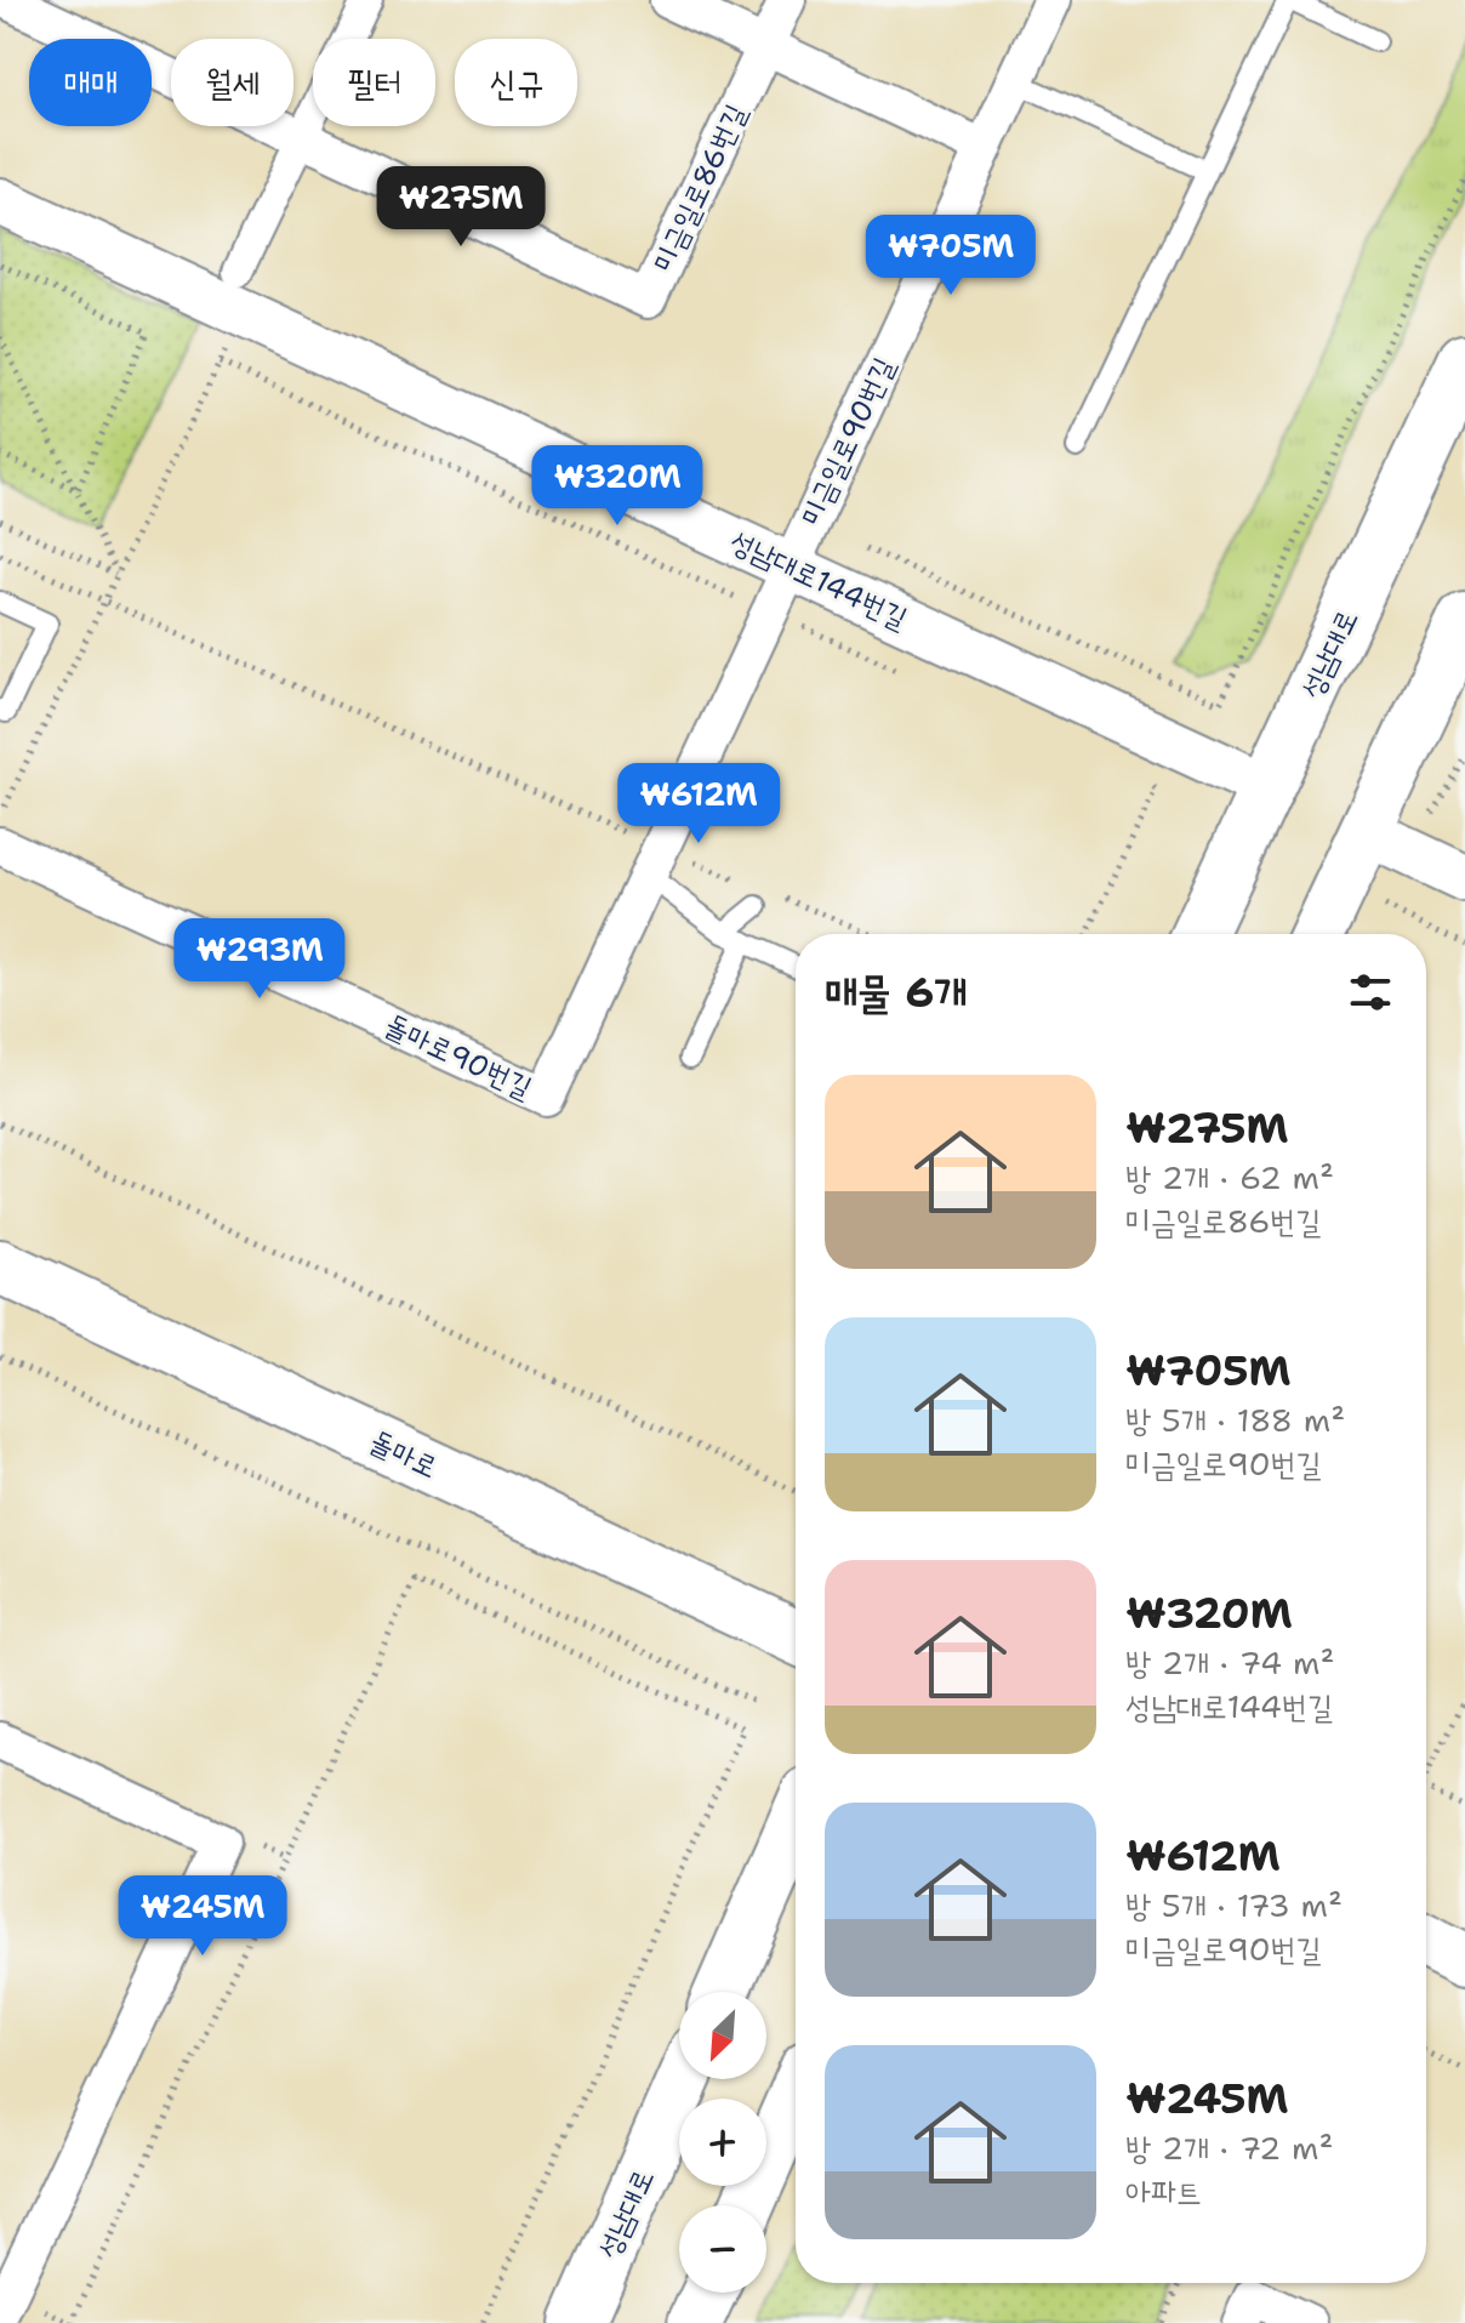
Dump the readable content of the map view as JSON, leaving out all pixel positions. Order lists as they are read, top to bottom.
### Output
{
  "streets": {
    "main road": ["성남대로", "돌마로"],
    "street": [
      "미금일로86번길",
      "미금일로90번길",
      "성남대로144번길",
      "돌마로90번길"
    ]
  },
  "crossings": [
    ["미금일로90번길", "성남대로144번길"],
    ["미금일로90번길", "돌마로90번길"],
    ["성남대로144번길", "성남대로"]
  ],
  "north": "bottom left",
  "page": {
    "chip": [
      "매매",
      "월세",
      "필터",
      "신규"
    ],
    "price": [
      "₩275M",
      "₩705M",
      "₩320M",
      "₩612M",
      "₩293M",
      "₩245M"
    ],
    "heading": "매물 6개",
    "list": [
      {
        "name": "₩275M",
        "note": "방 2개 · 62 m² · 미금일로86번길"
      },
      {
        "name": "₩705M",
        "note": "방 5개 · 188 m² · 미금일로90번길"
      },
      {
        "name": "₩320M",
        "note": "방 2개 · 74 m² · 성남대로144번길"
      },
      {
        "name": "₩612M",
        "note": "방 5개 · 173 m² · 미금일로90번길"
      },
      {
        "name": "₩245M",
        "note": "방 2개 · 72 m² · 아파트"
      }
    ],
    "map_buttons": ["+", "−"]
  }
}
